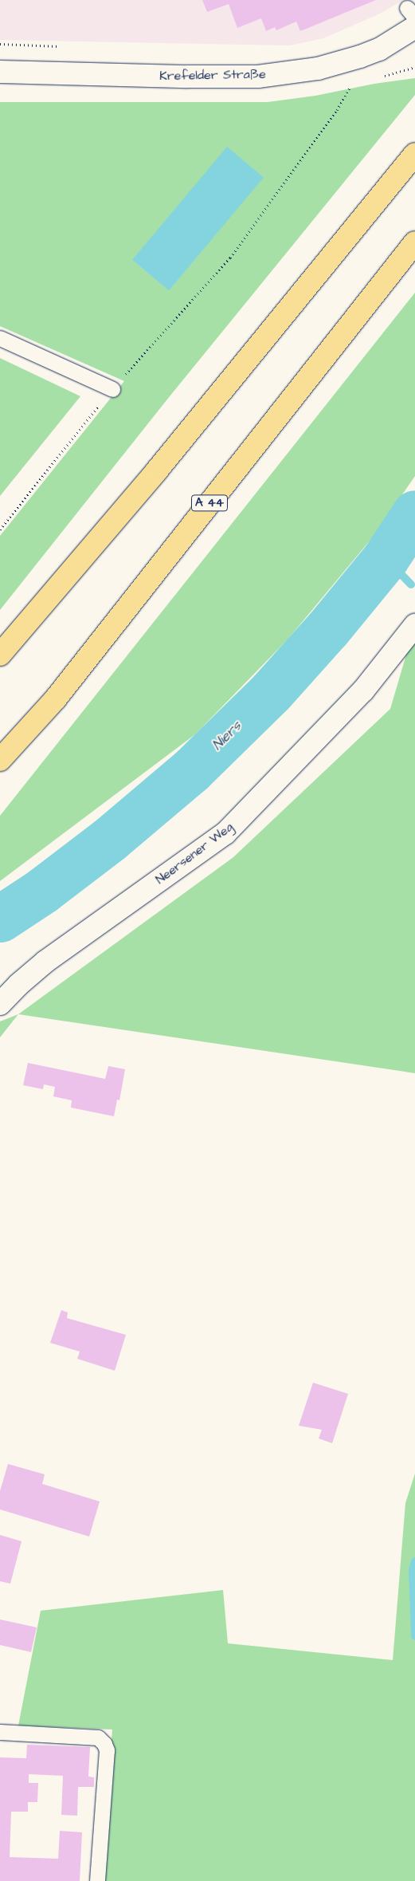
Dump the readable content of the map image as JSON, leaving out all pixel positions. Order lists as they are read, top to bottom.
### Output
{
  "streets": {
    "highway": ["A 44"],
    "street": ["Krefelder Straße", "Neersener Weg"]
  },
  "water": ["Niers"]
}
